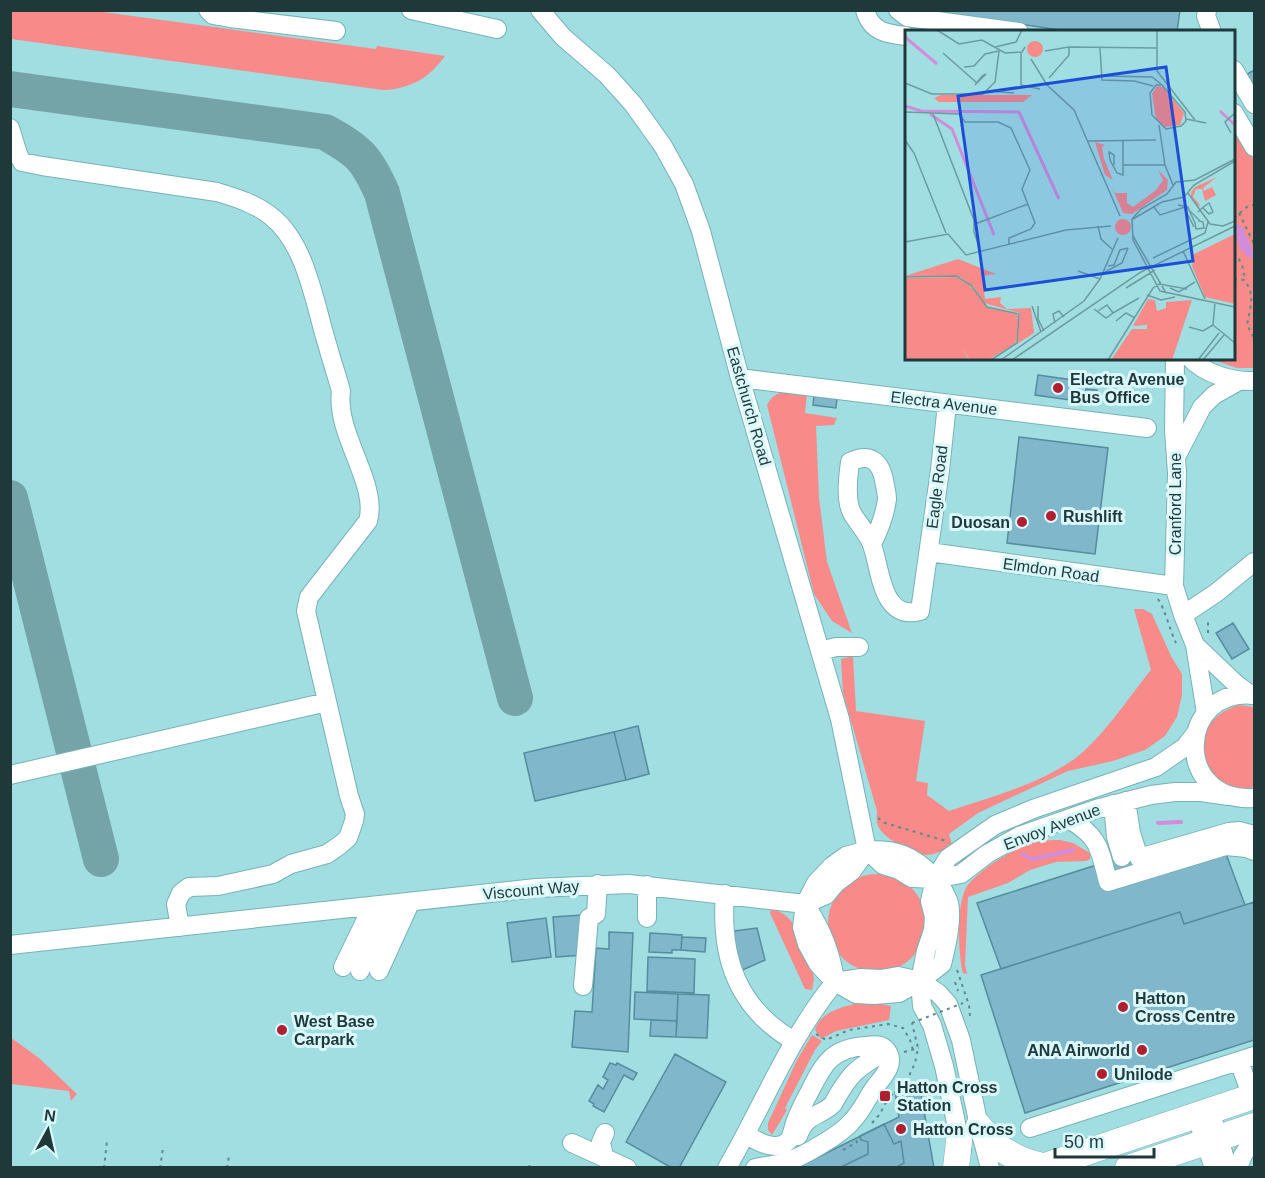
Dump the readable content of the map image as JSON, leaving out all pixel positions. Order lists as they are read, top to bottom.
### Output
{
  "streets": {
    "street": [
      "Electra Avenue",
      "Eastchurch Road",
      "Eagle Road",
      "Cranford Lane",
      "Elmdon Road",
      "Envoy Avenue",
      "Viscount Way"
    ]
  },
  "crossings": [
    ["Electra Avenue", "Eastchurch Road"],
    ["Electra Avenue", "Eagle Road"],
    ["Eagle Road", "Elmdon Road"],
    ["Cranford Lane", "Elmdon Road"],
    ["Cranford Lane", "Envoy Avenue"]
  ],
  "places": {
    "other": [
      "Electra Avenue Bus Office",
      "Rushlift",
      "Duosan",
      "Hatton Cross Centre",
      "West Base Carpark",
      "ANA Airworld",
      "Unilode",
      "Hatton Cross"
    ],
    "transit": ["Hatton Cross Station"]
  },
  "scale_bar": "50 m",
  "north": "top"
}
